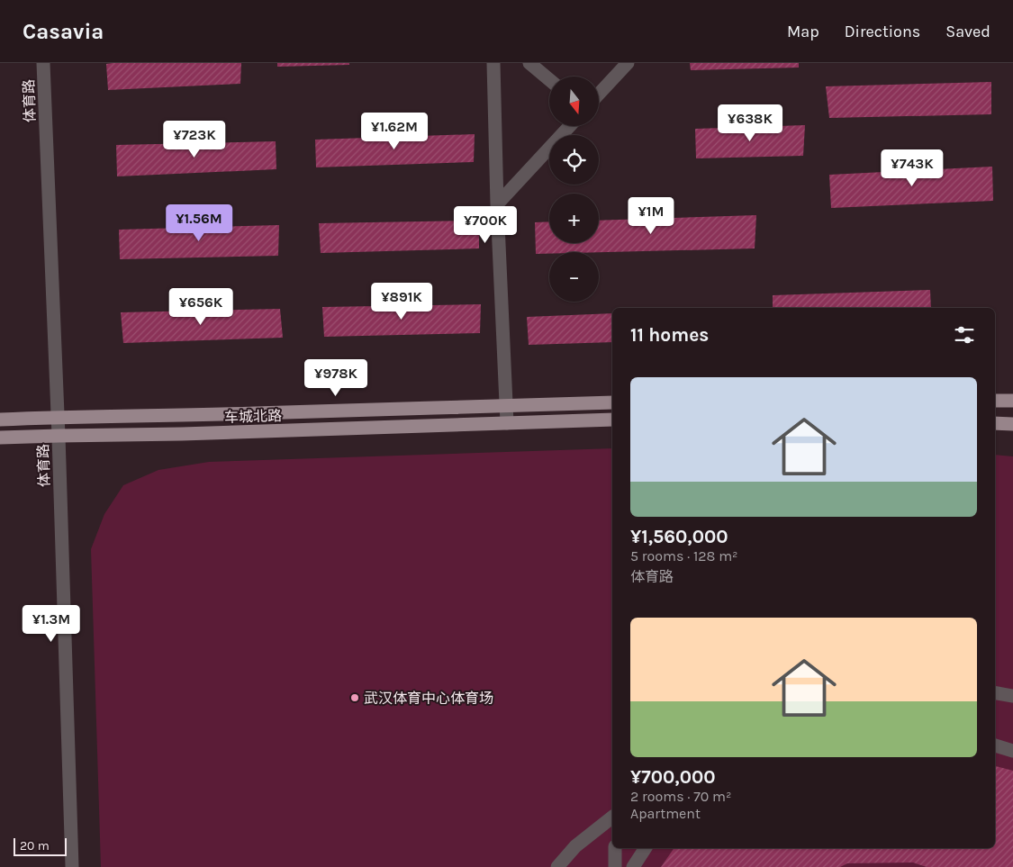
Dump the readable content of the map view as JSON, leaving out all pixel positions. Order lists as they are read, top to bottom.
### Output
{
  "streets": {
    "main road": ["车城北路"],
    "street": ["体育路"]
  },
  "crossings": [
    ["体育路", "车城北路"]
  ],
  "places": ["武汉体育中心体育场"],
  "scale_bar": "20 m",
  "north": "bottom",
  "page": {
    "header": "Casavia",
    "nav": ["Map", "Directions", "Saved"],
    "map_buttons": ["+", "−"],
    "price": [
      "¥638K",
      "¥1.62M",
      "¥723K",
      "¥743K",
      "¥1M",
      "¥1.56M",
      "¥700K",
      "¥891K",
      "¥656K",
      "¥978K",
      "¥1.3M"
    ],
    "heading": "11 homes",
    "list": [
      {
        "name": "¥1,560,000",
        "note": "5 rooms · 128 m² · 体育路"
      },
      {
        "name": "¥700,000",
        "note": "2 rooms · 70 m² · Apartment"
      }
    ],
    "scale": "20 m"
  }
}
